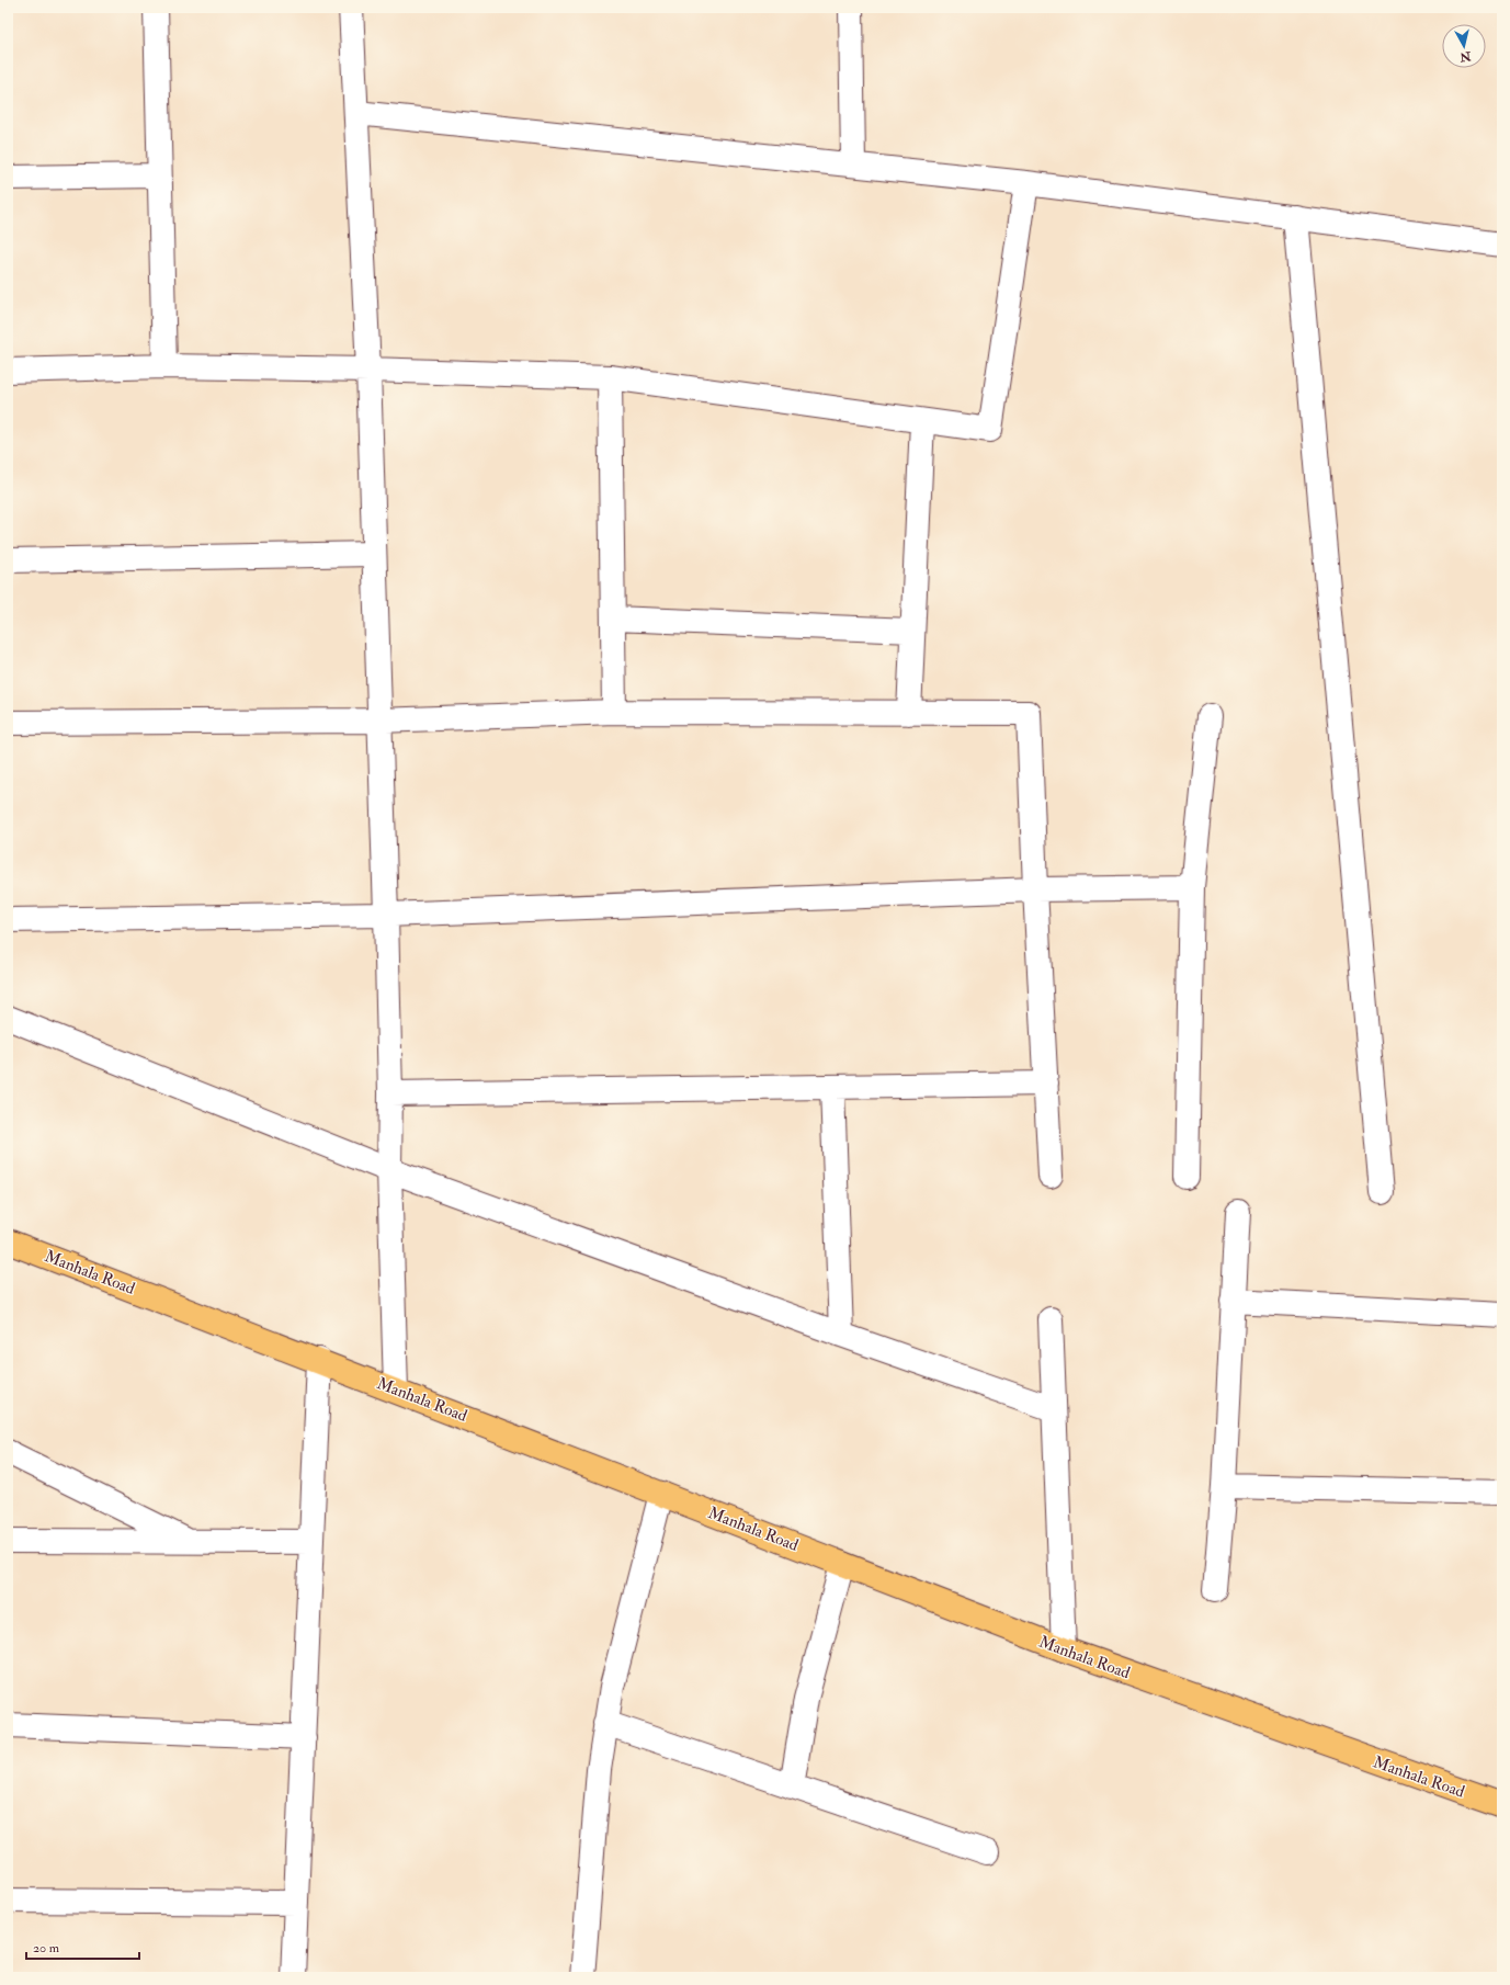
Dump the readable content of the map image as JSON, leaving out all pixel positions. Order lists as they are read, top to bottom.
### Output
{
  "streets": {
    "main road": ["Manhala Road"]
  },
  "scale_bar": "20 m",
  "north": "bottom"
}
